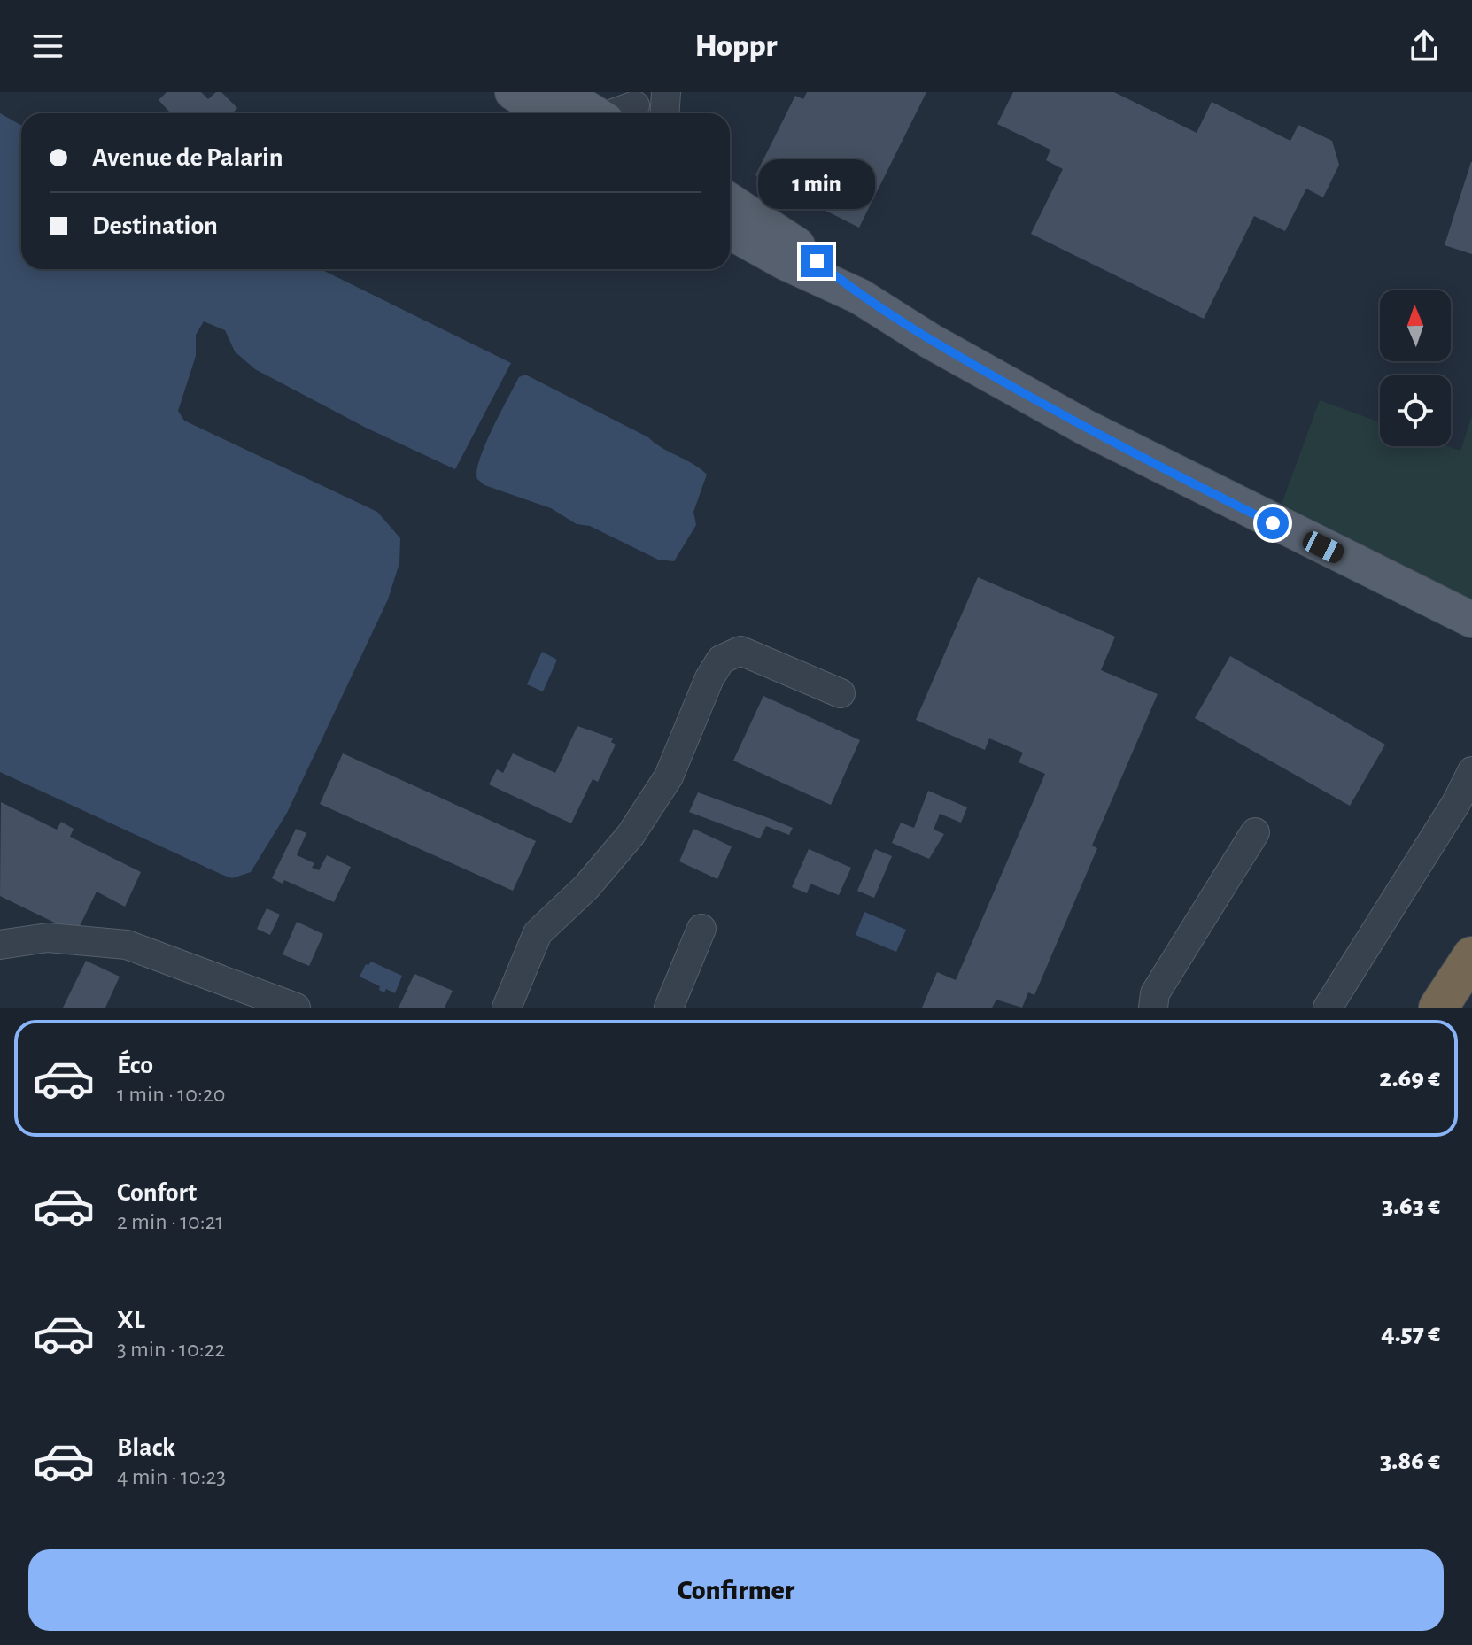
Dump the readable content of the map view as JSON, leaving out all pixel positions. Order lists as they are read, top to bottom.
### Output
{
  "north": "top",
  "page": {
    "header": "Hoppr",
    "banner": ["Avenue de Palarin", "Destination"],
    "bubble": "1 min",
    "list": [
      {
        "name": "Éco",
        "note": "1 min · 10:20",
        "value": "2.69 €"
      },
      {
        "name": "Confort",
        "note": "2 min · 10:21",
        "value": "3.63 €"
      },
      {
        "name": "XL",
        "note": "3 min · 10:22",
        "value": "4.57 €"
      },
      {
        "name": "Black",
        "note": "4 min · 10:23",
        "value": "3.86 €"
      }
    ],
    "buttons": "Confirmer"
  }
}
